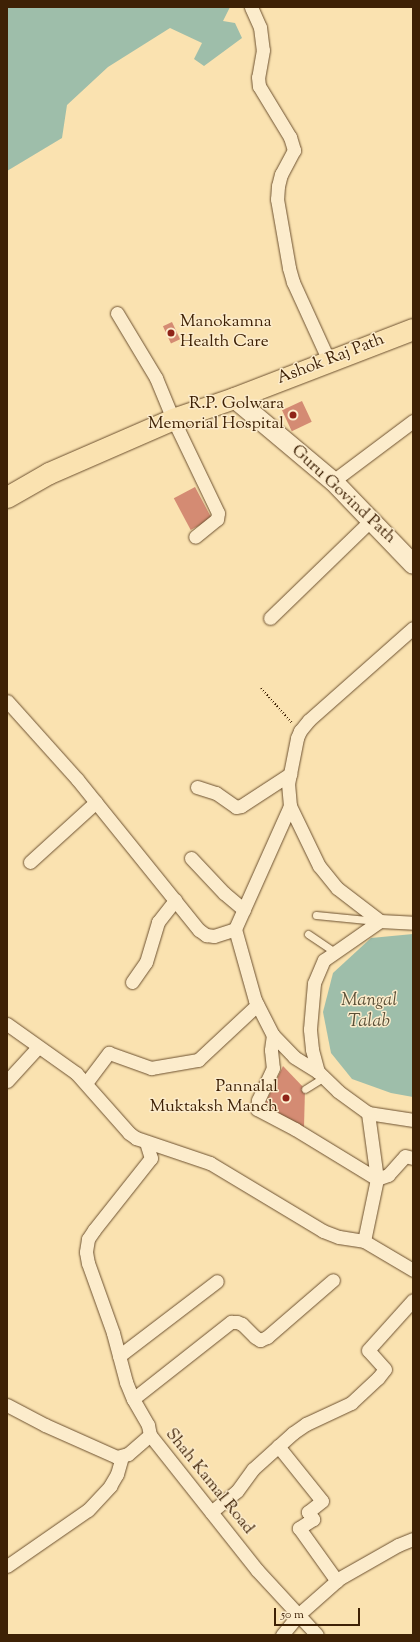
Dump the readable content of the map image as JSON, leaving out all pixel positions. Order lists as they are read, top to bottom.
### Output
{
  "streets": {
    "main road": ["Ashok Raj Path"],
    "street": ["Guru Govind Path", "Shah Kamal Road"]
  },
  "crossings": [
    ["Ashok Raj Path", "Guru Govind Path"]
  ],
  "water": ["Mangal Talab"],
  "places": ["Manokamna Health Care", "R.P. Golwara Memorial Hospital", "Pannalal Muktaksh Manch"],
  "scale_bar": "50 m"
}
